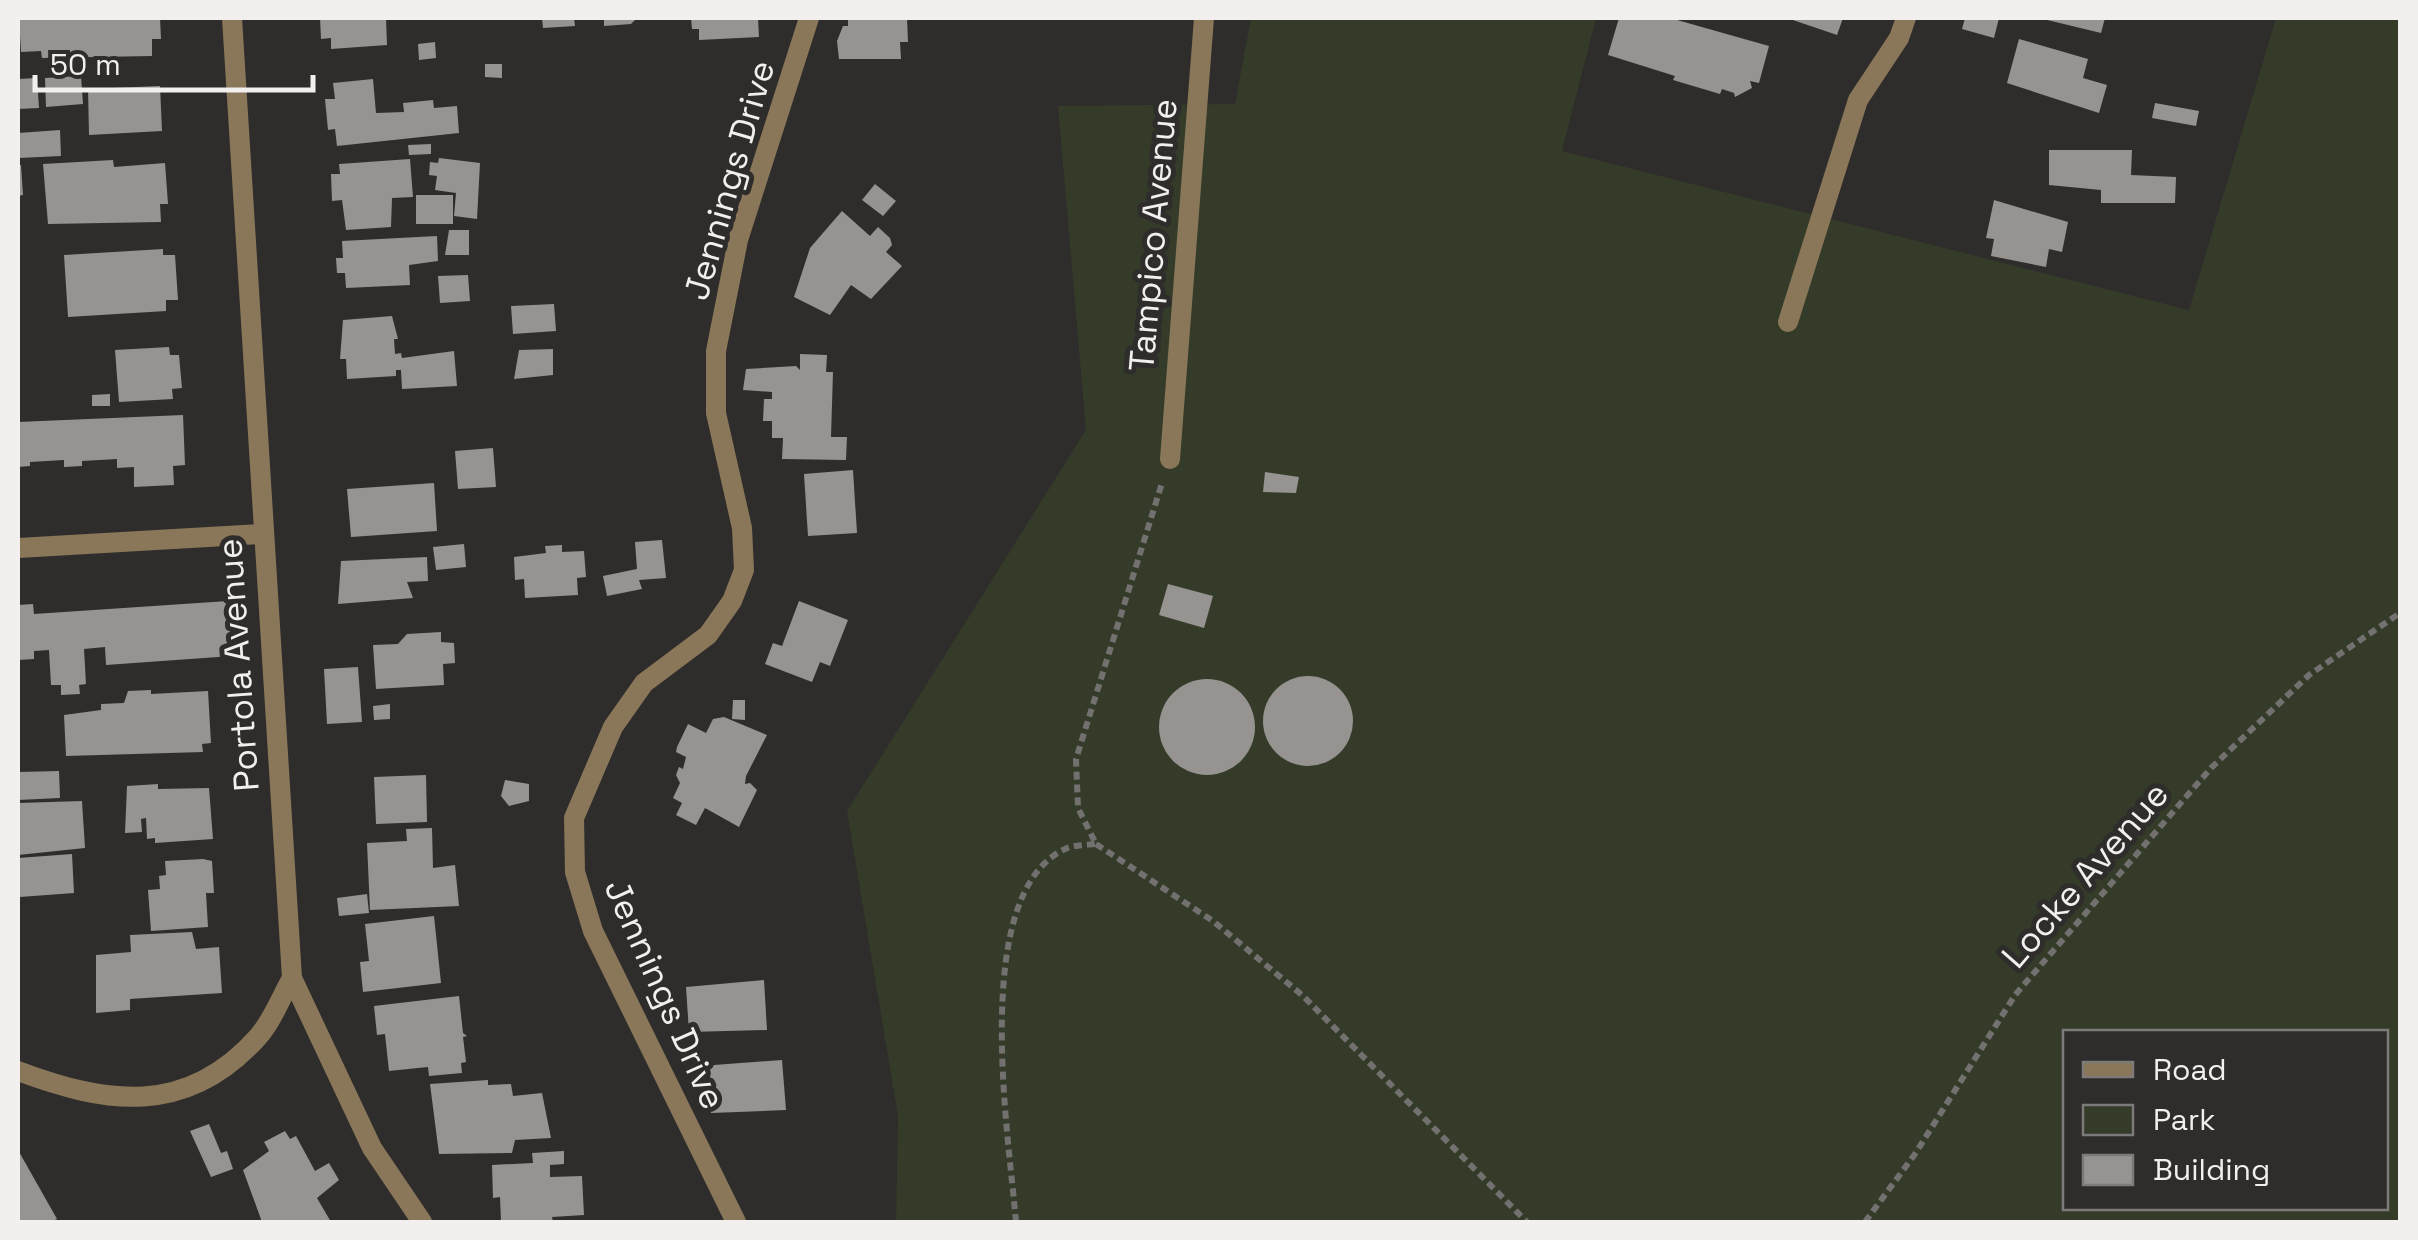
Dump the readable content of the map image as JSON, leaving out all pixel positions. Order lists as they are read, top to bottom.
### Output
{
  "streets": {
    "street": ["Jennings Drive", "Tampico Avenue", "Portola Avenue"],
    "path": ["Locke Avenue"]
  },
  "legend": ["Road", "Park", "Building"],
  "scale_bar": "50 m"
}
